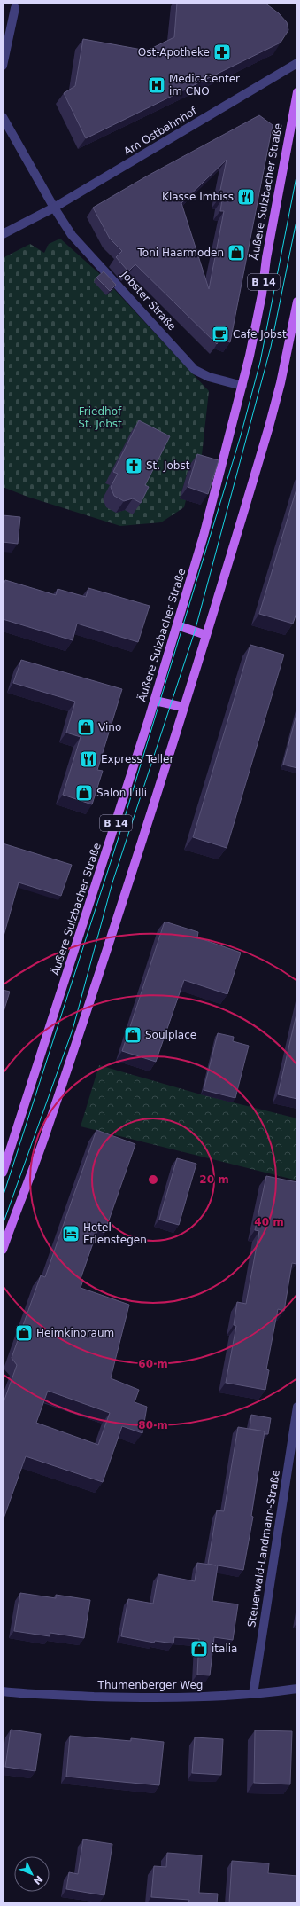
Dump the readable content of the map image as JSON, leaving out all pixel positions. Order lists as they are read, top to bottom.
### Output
{
  "streets": {
    "main road": ["Äußere Sulzbacher Straße", "B 14"],
    "street": [
      "Am Ostbahnhof",
      "Jobster Straße",
      "Steuerwald-Landmann-Straße",
      "Thumenberger Weg"
    ]
  },
  "crossings": [
    ["Am Ostbahnhof", "Jobster Straße"],
    ["Äußere Sulzbacher Straße", "Jobster Straße"],
    ["Steuerwald-Landmann-Straße", "Thumenberger Weg"]
  ],
  "parks": ["Friedhof St. Jobst"],
  "places": {
    "pharmacy": ["Ost-Apotheke"],
    "hospital": ["Medic-Center im CNO"],
    "restaurant": ["Klasse Imbiss", "Express Teller"],
    "shop": [
      "Toni Haarmoden",
      "Vino",
      "Salon Lilli",
      "Soulplace",
      "Heimkinoraum",
      "italia"
    ],
    "cafe": ["Cafe Jobst"],
    "church": ["St. Jobst"],
    "hotel": ["Hotel Erlenstegen"]
  },
  "north": "bottom right",
  "rings": [
    "20 m",
    "40 m",
    "60 m",
    "80 m"
  ]
}
